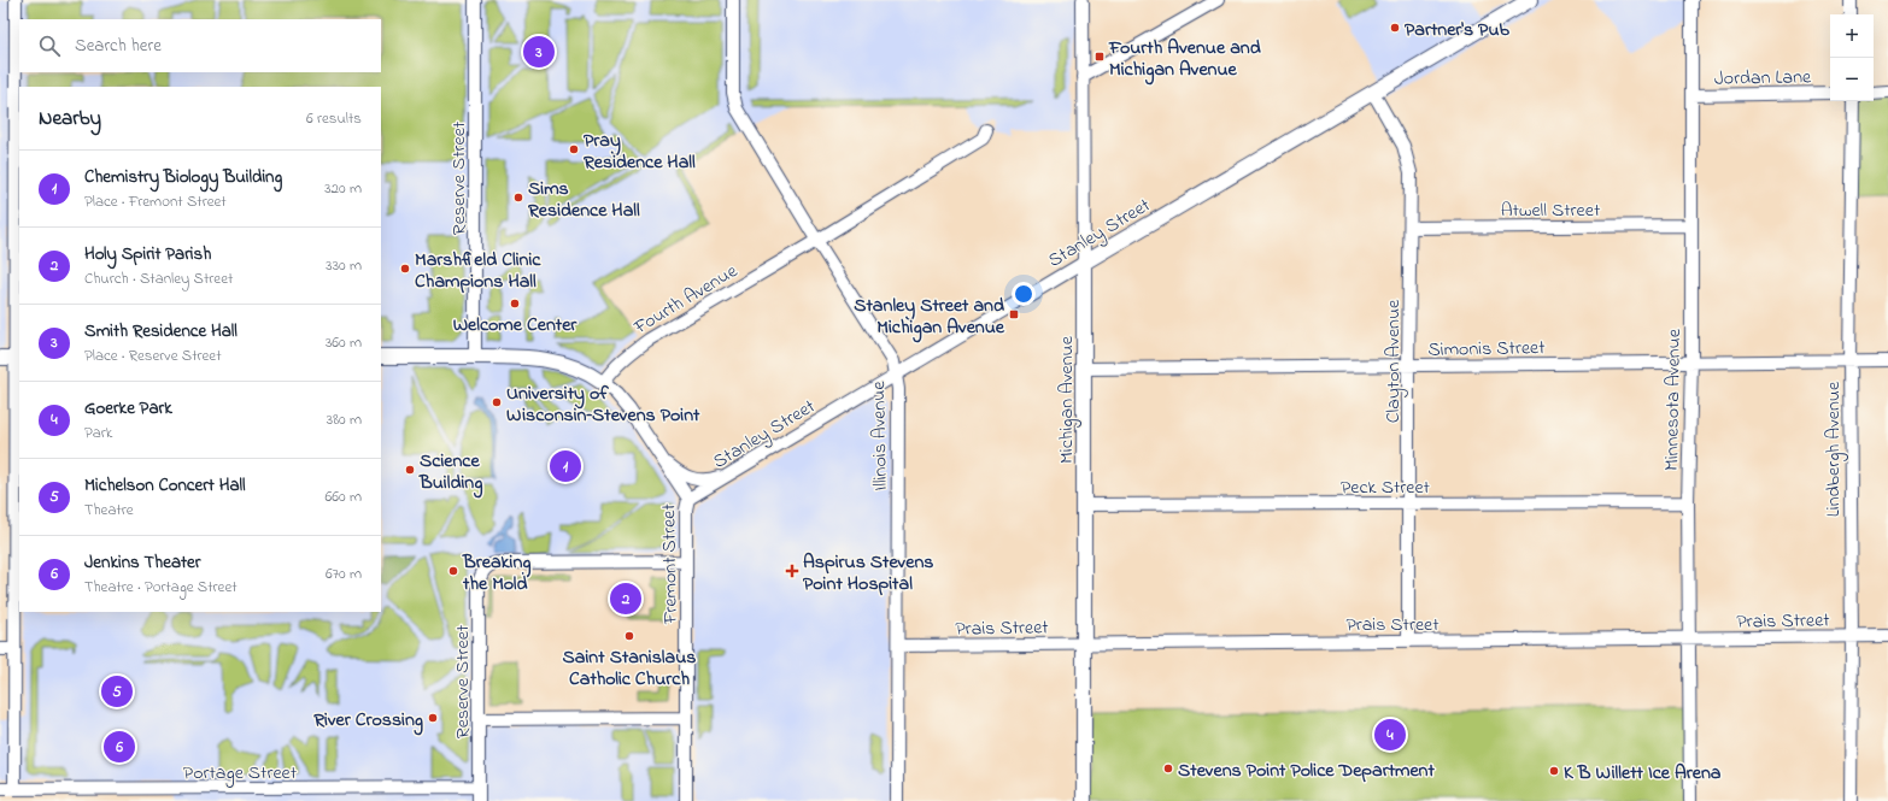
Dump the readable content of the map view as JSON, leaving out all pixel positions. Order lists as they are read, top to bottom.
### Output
{
  "streets": {
    "street": [
      "Jordan Lane",
      "Reserve Street",
      "Atwell Street",
      "Stanley Street",
      "Fourth Avenue",
      "Simonis Street",
      "Clayton Avenue",
      "Michigan Avenue",
      "Minnesota Avenue",
      "Illinois Avenue",
      "Lindbergh Avenue",
      "Peck Street",
      "Fremont Street",
      "Prais Street",
      "Portage Street"
    ]
  },
  "crossings": [
    ["Jordan Lane", "Minnesota Avenue"],
    ["Reserve Street", "Fremont Street"],
    ["Reserve Street", "Portage Street"],
    ["Atwell Street", "Clayton Avenue"],
    ["Atwell Street", "Minnesota Avenue"],
    ["Stanley Street", "Clayton Avenue"],
    ["Stanley Street", "Michigan Avenue"],
    ["Stanley Street", "Illinois Avenue"],
    ["Stanley Street", "Fremont Street"],
    ["Fourth Avenue", "Illinois Avenue"],
    ["Fourth Avenue", "Fremont Street"],
    ["Simonis Street", "Clayton Avenue"],
    ["Simonis Street", "Michigan Avenue"],
    ["Simonis Street", "Minnesota Avenue"],
    ["Simonis Street", "Lindbergh Avenue"],
    ["Clayton Avenue", "Peck Street"],
    ["Clayton Avenue", "Prais Street"],
    ["Michigan Avenue", "Peck Street"],
    ["Michigan Avenue", "Prais Street"],
    ["Minnesota Avenue", "Peck Street"],
    ["Minnesota Avenue", "Prais Street"],
    ["Illinois Avenue", "Prais Street"],
    ["Lindbergh Avenue", "Prais Street"]
  ],
  "places": {
    "other": [
      "Partner's Pub",
      "Pray Residence Hall",
      "Sims Residence Hall",
      "Marshfield Clinic Champions Hall",
      "Welcome Center",
      "University of Wisconsin–Stevens Point",
      "Science Building",
      "Breaking the Mold",
      "Saint Stanislaus Catholic Church",
      "River Crossing",
      "Stevens Point Police Department",
      "K B Willett Ice Arena"
    ],
    "transit": ["Fourth Avenue and Michigan Avenue", "Stanley Street and Michigan Avenue"],
    "health": ["Aspirus Stevens Point Hospital"]
  },
  "page": {
    "map_buttons": ["+", "−"],
    "search": "Search here",
    "pins": [
      "3",
      "1",
      "2",
      "5",
      "4",
      "6"
    ],
    "heading": ["Nearby", "6 results"],
    "list": [
      {
        "mark": "1",
        "name": "Chemistry Biology Building",
        "note": "Place · Fremont Street",
        "value": "320 m"
      },
      {
        "mark": "2",
        "name": "Holy Spirit Parish",
        "note": "Church · Stanley Street",
        "value": "330 m"
      },
      {
        "mark": "3",
        "name": "Smith Residence Hall",
        "note": "Place · Reserve Street",
        "value": "360 m"
      },
      {
        "mark": "4",
        "name": "Goerke Park",
        "note": "Park",
        "value": "380 m"
      },
      {
        "mark": "5",
        "name": "Michelson Concert Hall",
        "note": "Theatre",
        "value": "660 m"
      },
      {
        "mark": "6",
        "name": "Jenkins Theater",
        "note": "Theatre · Portage Street",
        "value": "670 m"
      }
    ]
  }
}
